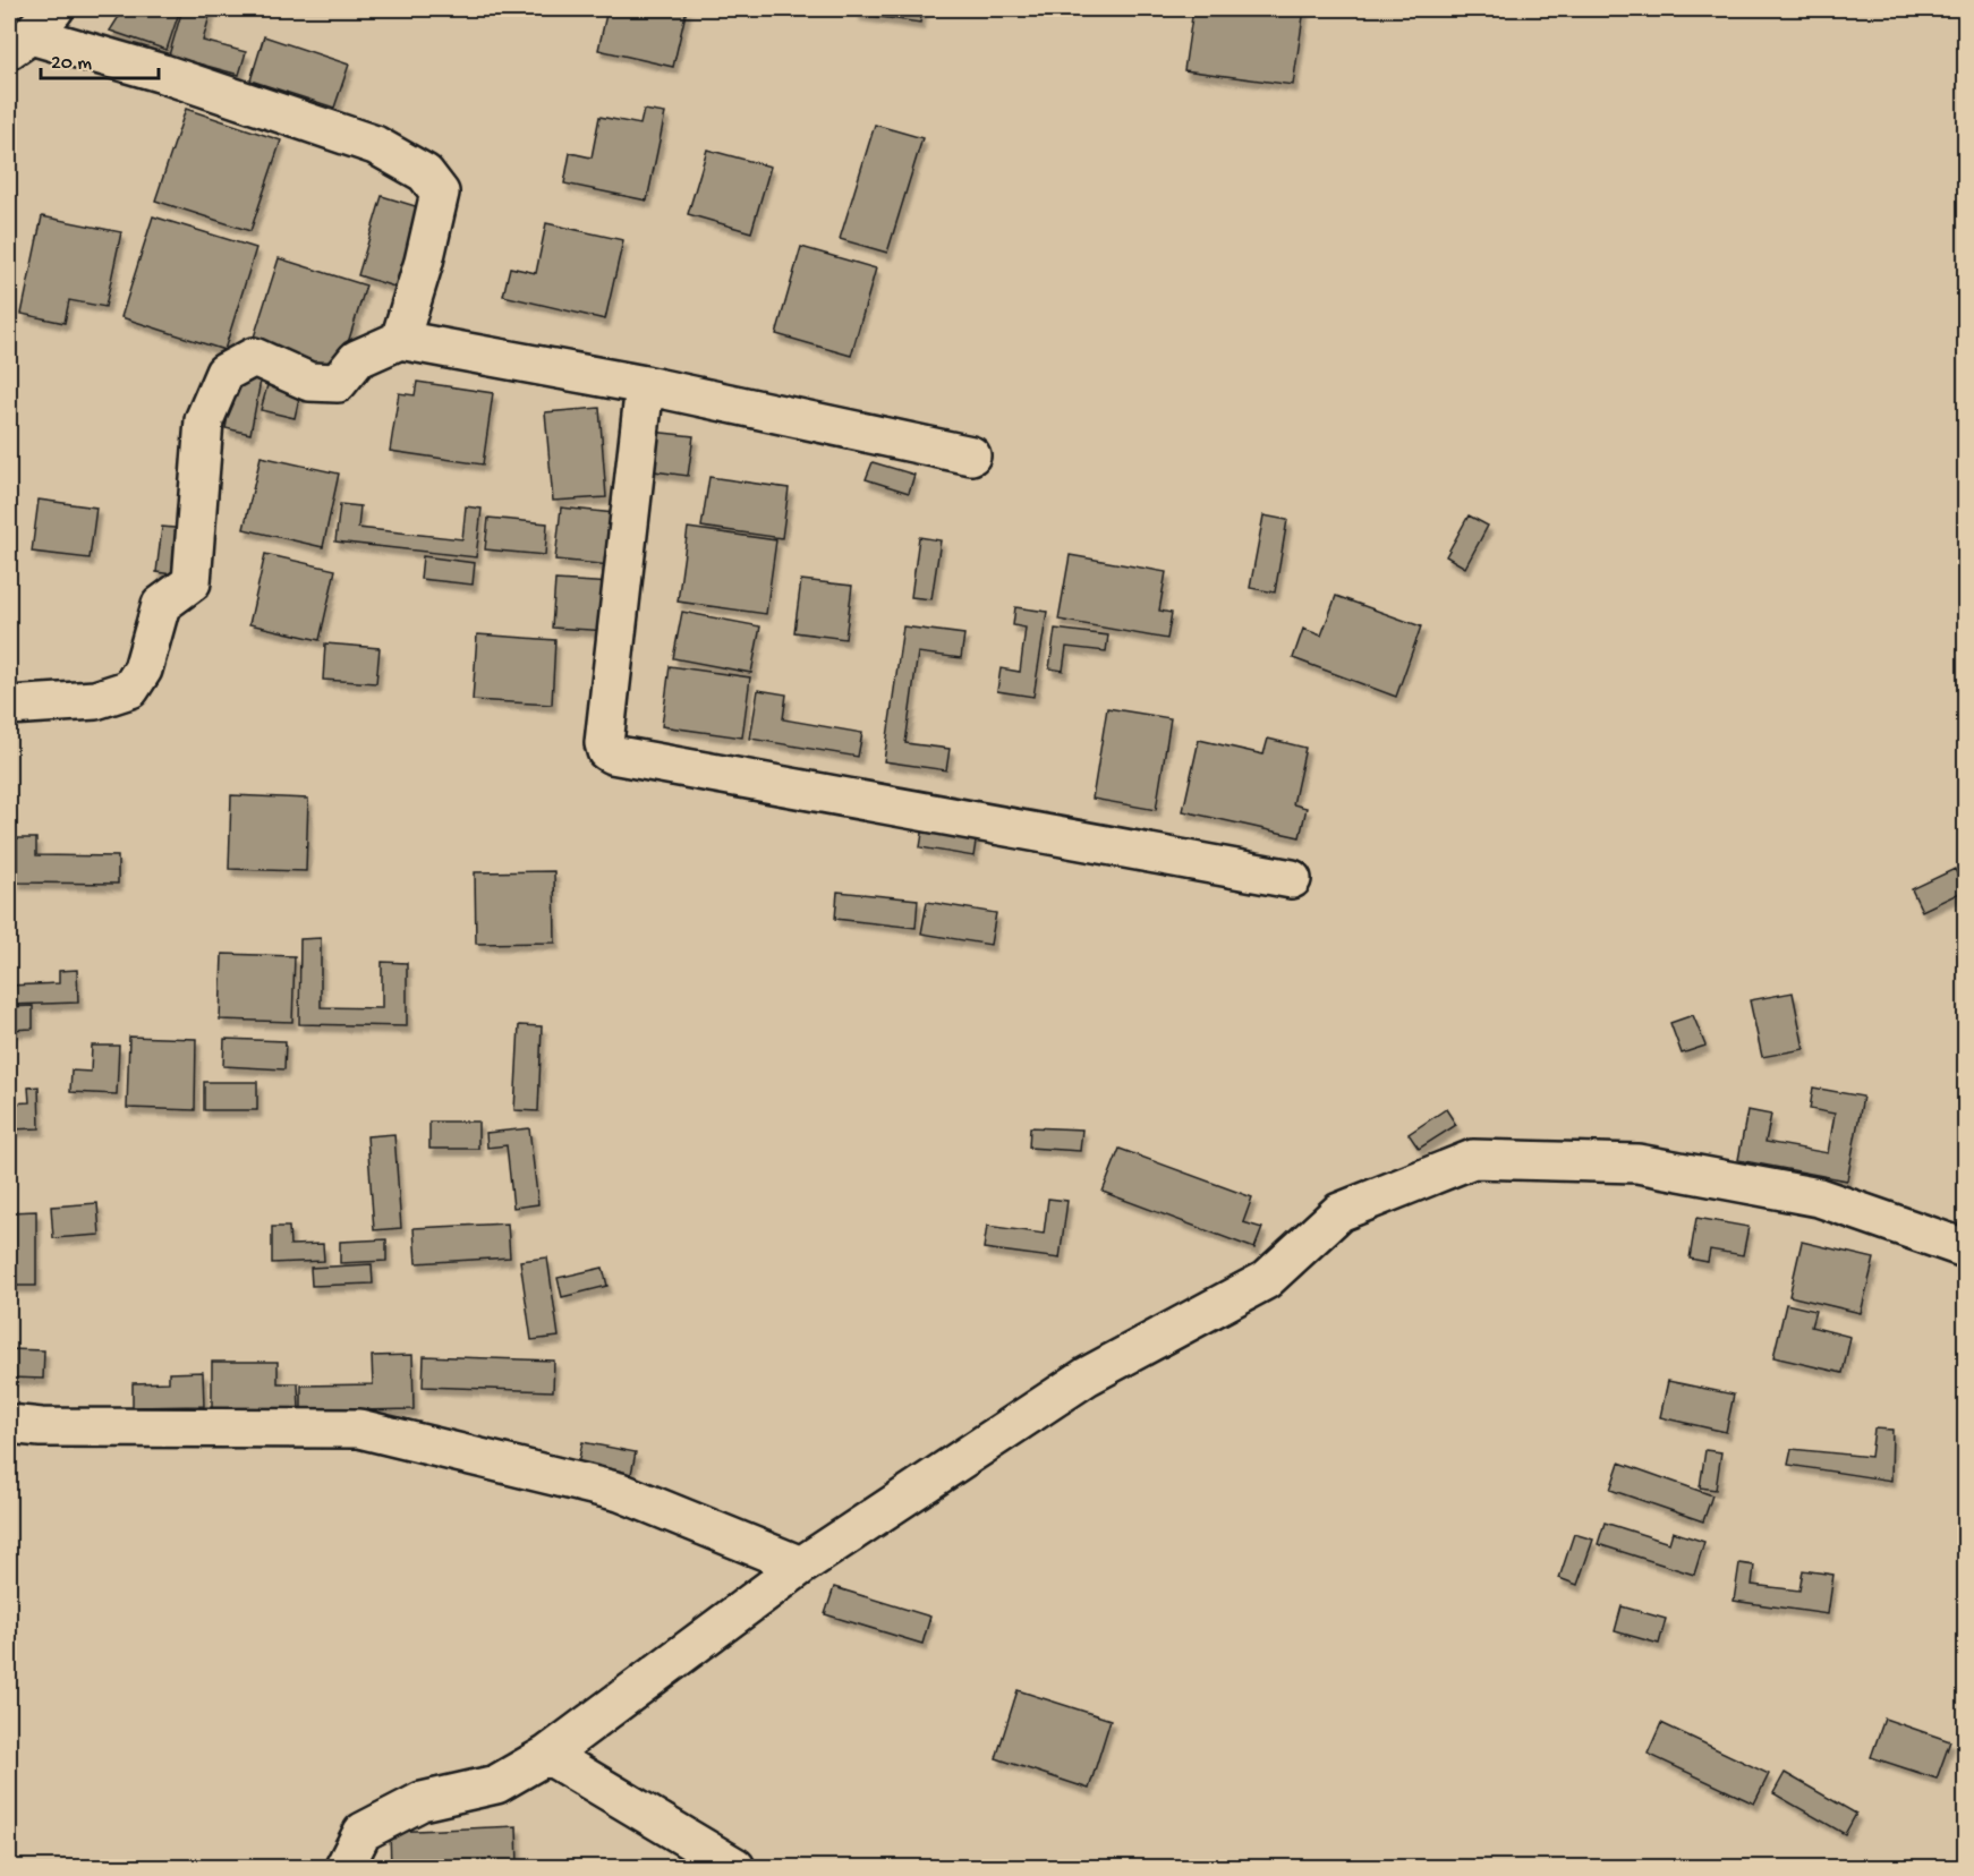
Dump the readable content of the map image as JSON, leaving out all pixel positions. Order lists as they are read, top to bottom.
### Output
{
  "scale_bar": "20 m"
}
